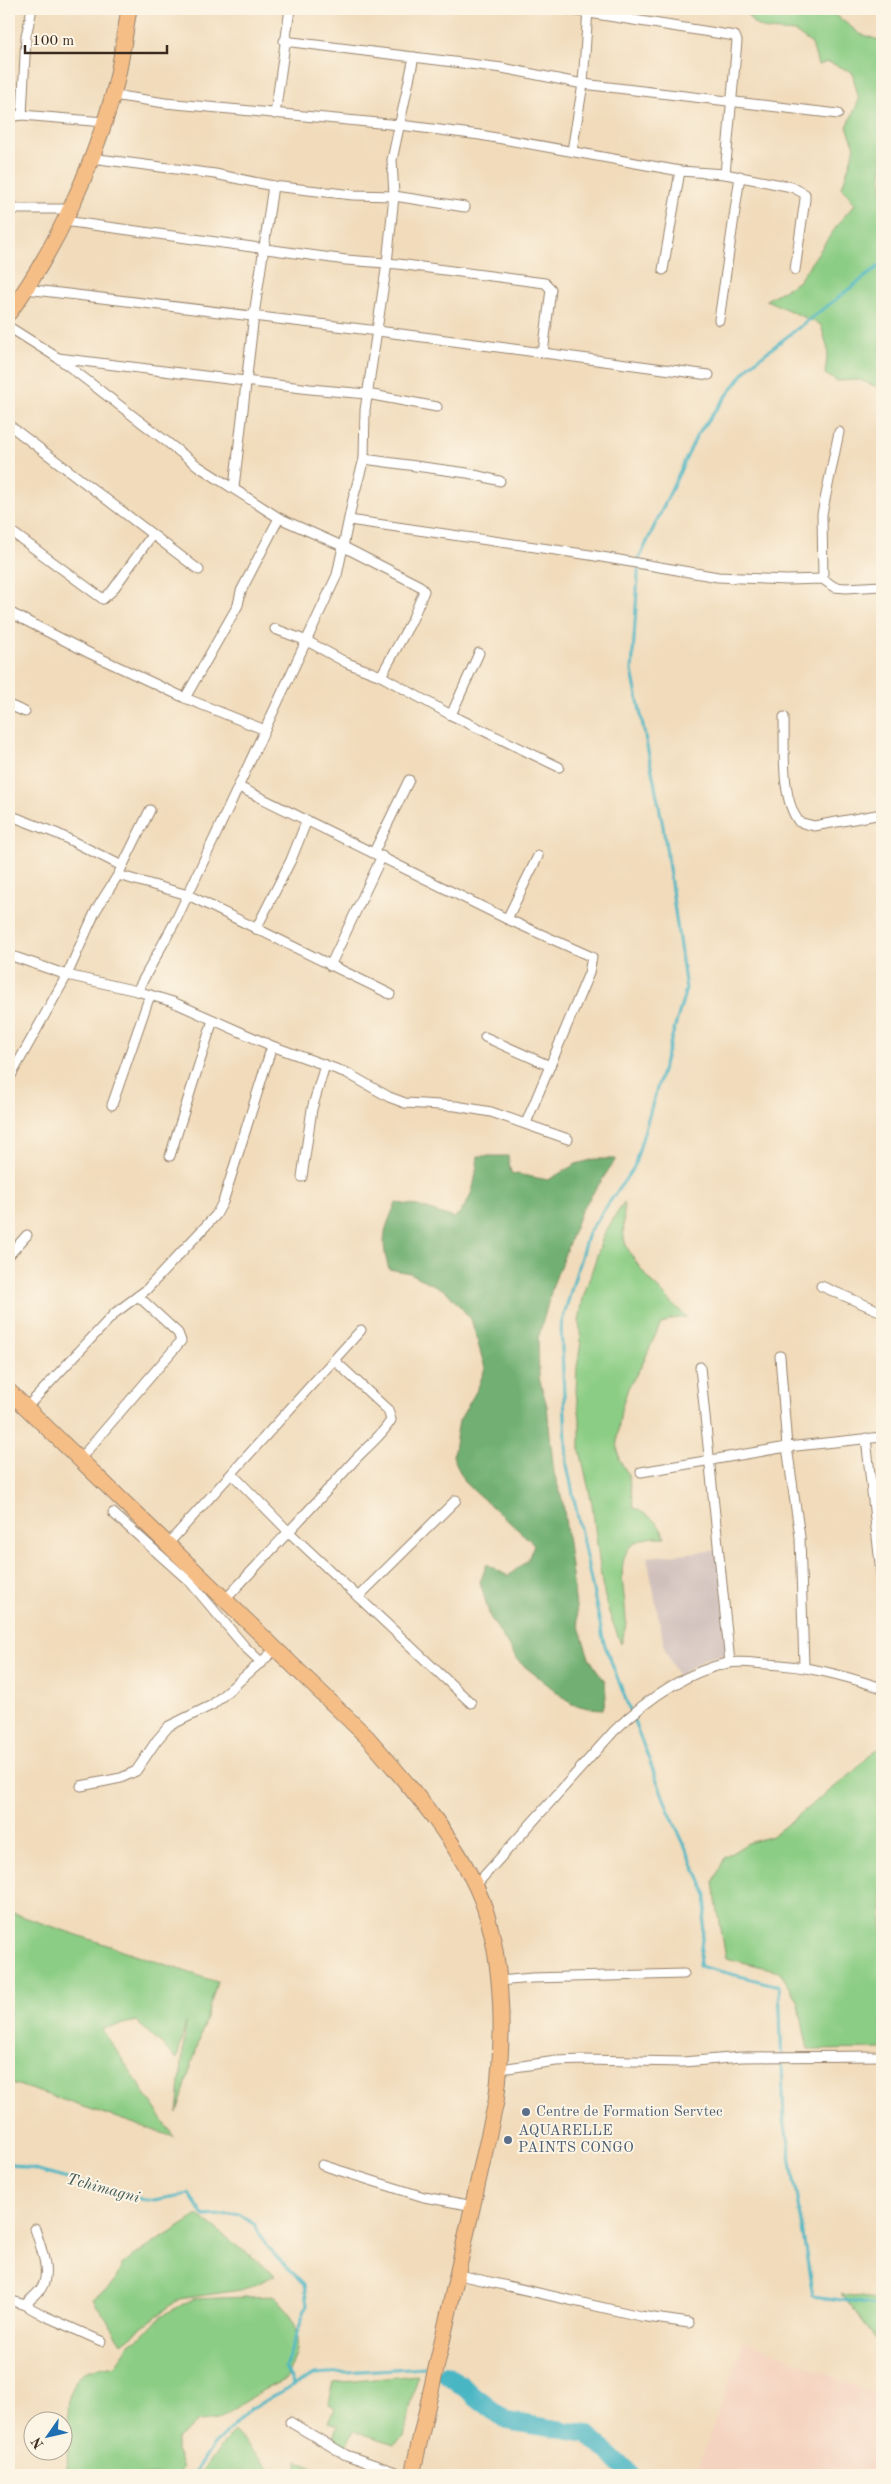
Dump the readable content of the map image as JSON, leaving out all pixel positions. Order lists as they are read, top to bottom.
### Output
{
  "water": ["Tchimagni"],
  "places": ["Centre de Formation Servtec", "AQUARELLE PAINTS CONGO"],
  "scale_bar": "100 m",
  "north": "bottom left"
}
